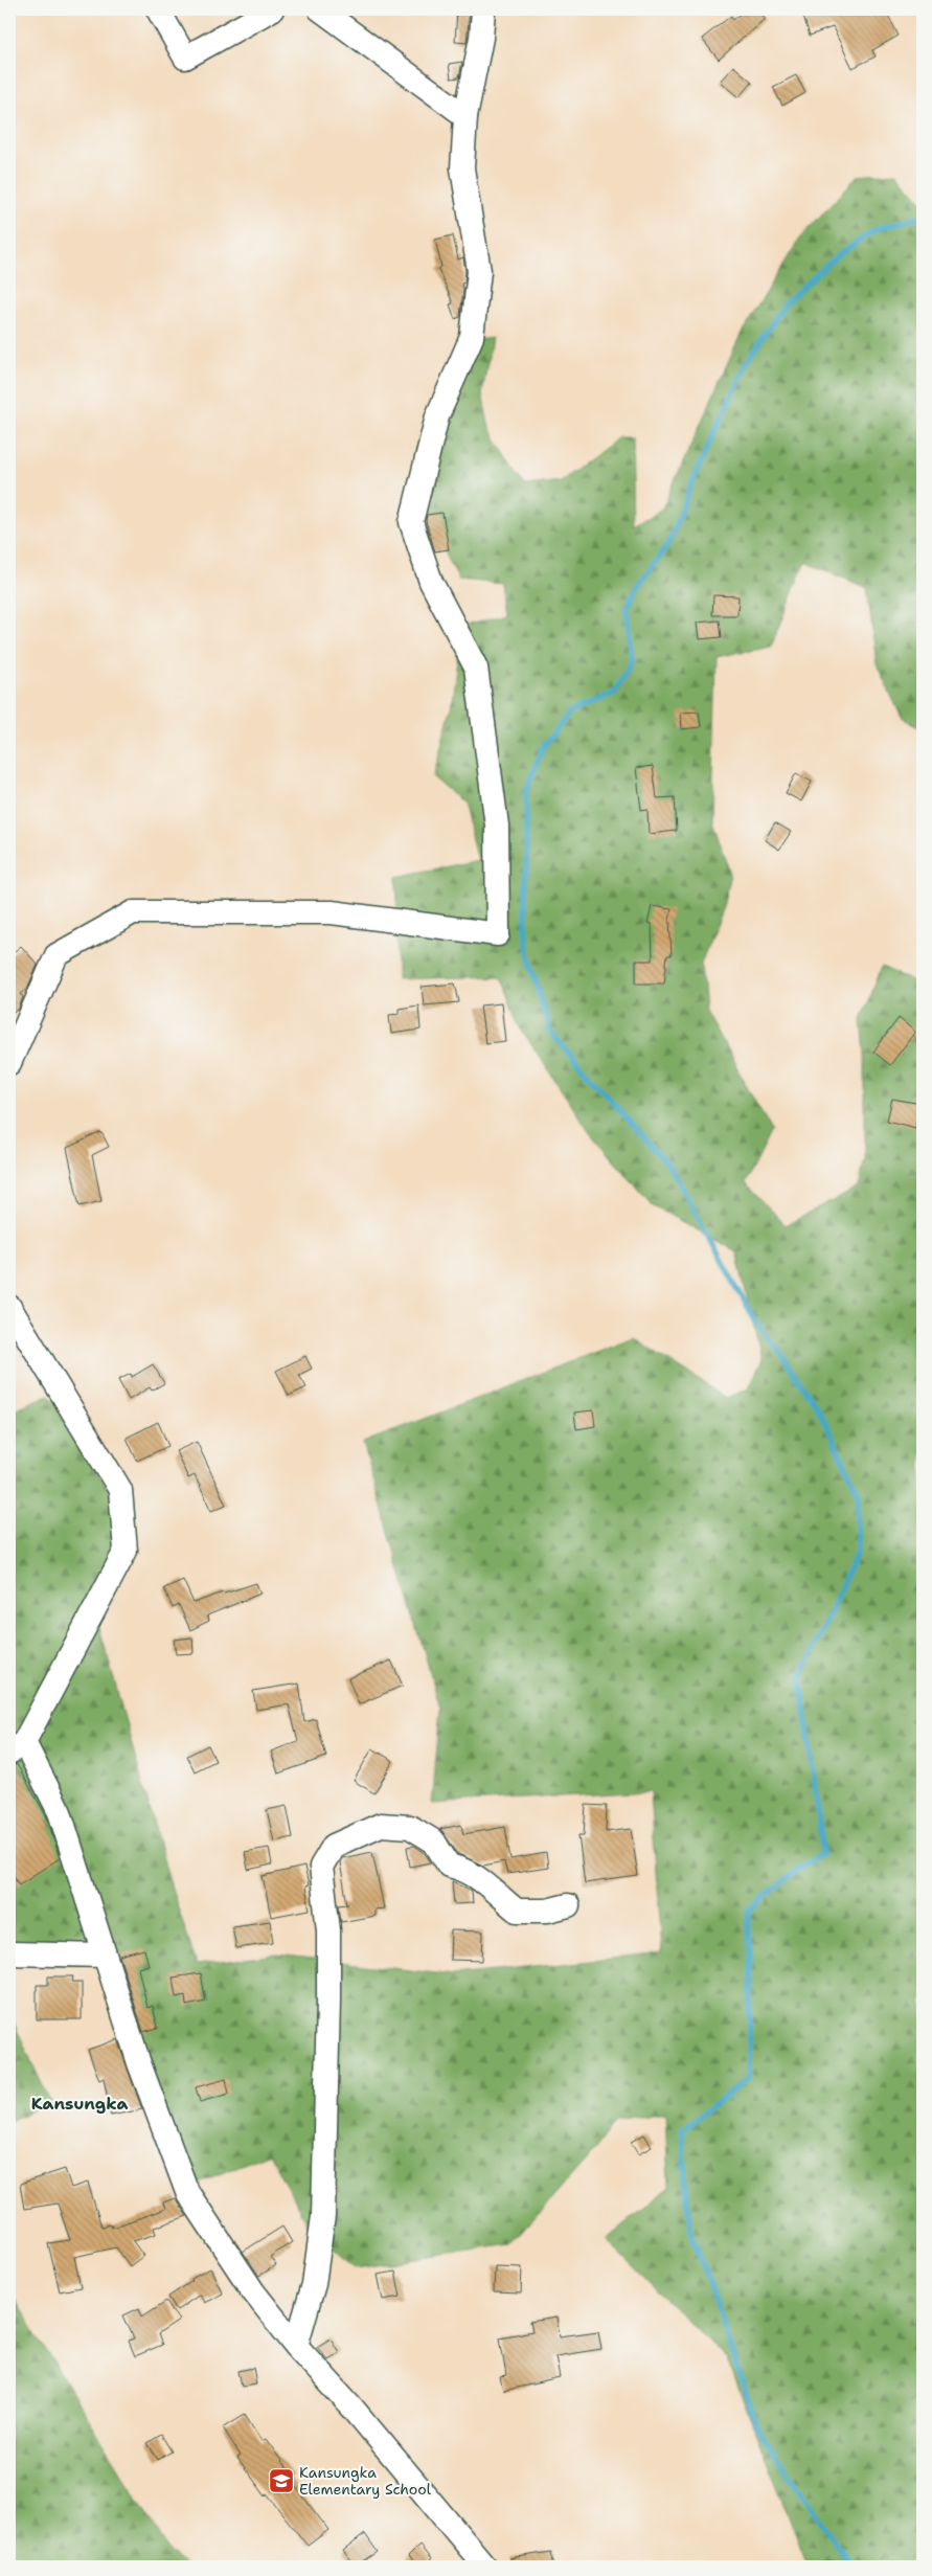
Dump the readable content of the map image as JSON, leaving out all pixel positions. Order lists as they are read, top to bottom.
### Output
{
  "districts": ["Kansungka"],
  "places": {
    "school or university": ["Kansungka Elementary School"]
  }
}
